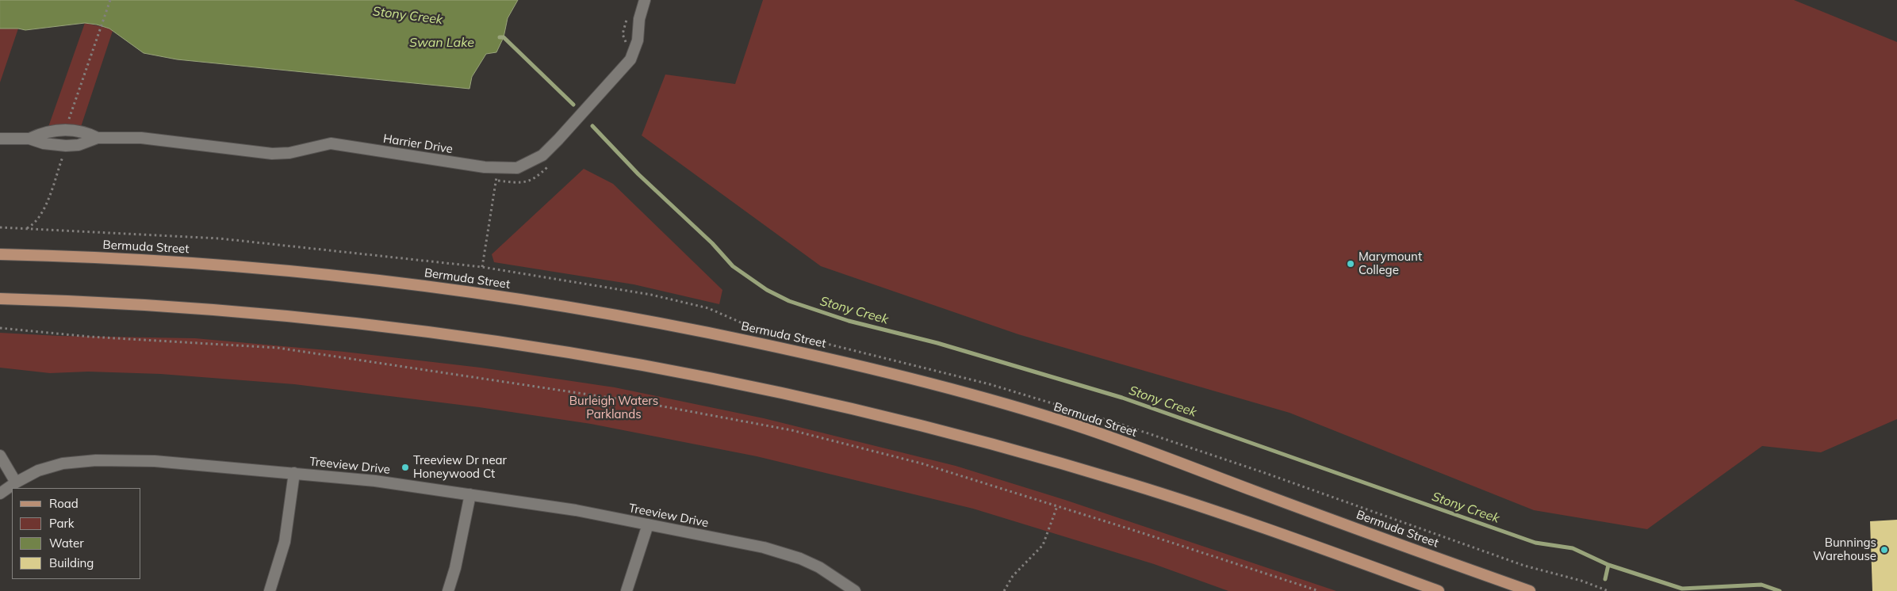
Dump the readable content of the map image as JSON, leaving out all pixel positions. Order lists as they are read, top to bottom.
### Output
{
  "streets": {
    "main road": ["Bermuda Street"],
    "street": ["Harrier Drive", "Treeview Drive"]
  },
  "water": ["Stony Creek", "Swan Lake"],
  "parks": ["Burleigh Waters Parklands"],
  "places": ["Marymount College", "Treeview Dr near Honeywood Ct", "Bunnings Warehouse"],
  "legend": [
    "Road",
    "Park",
    "Water",
    "Building"
  ]
}
